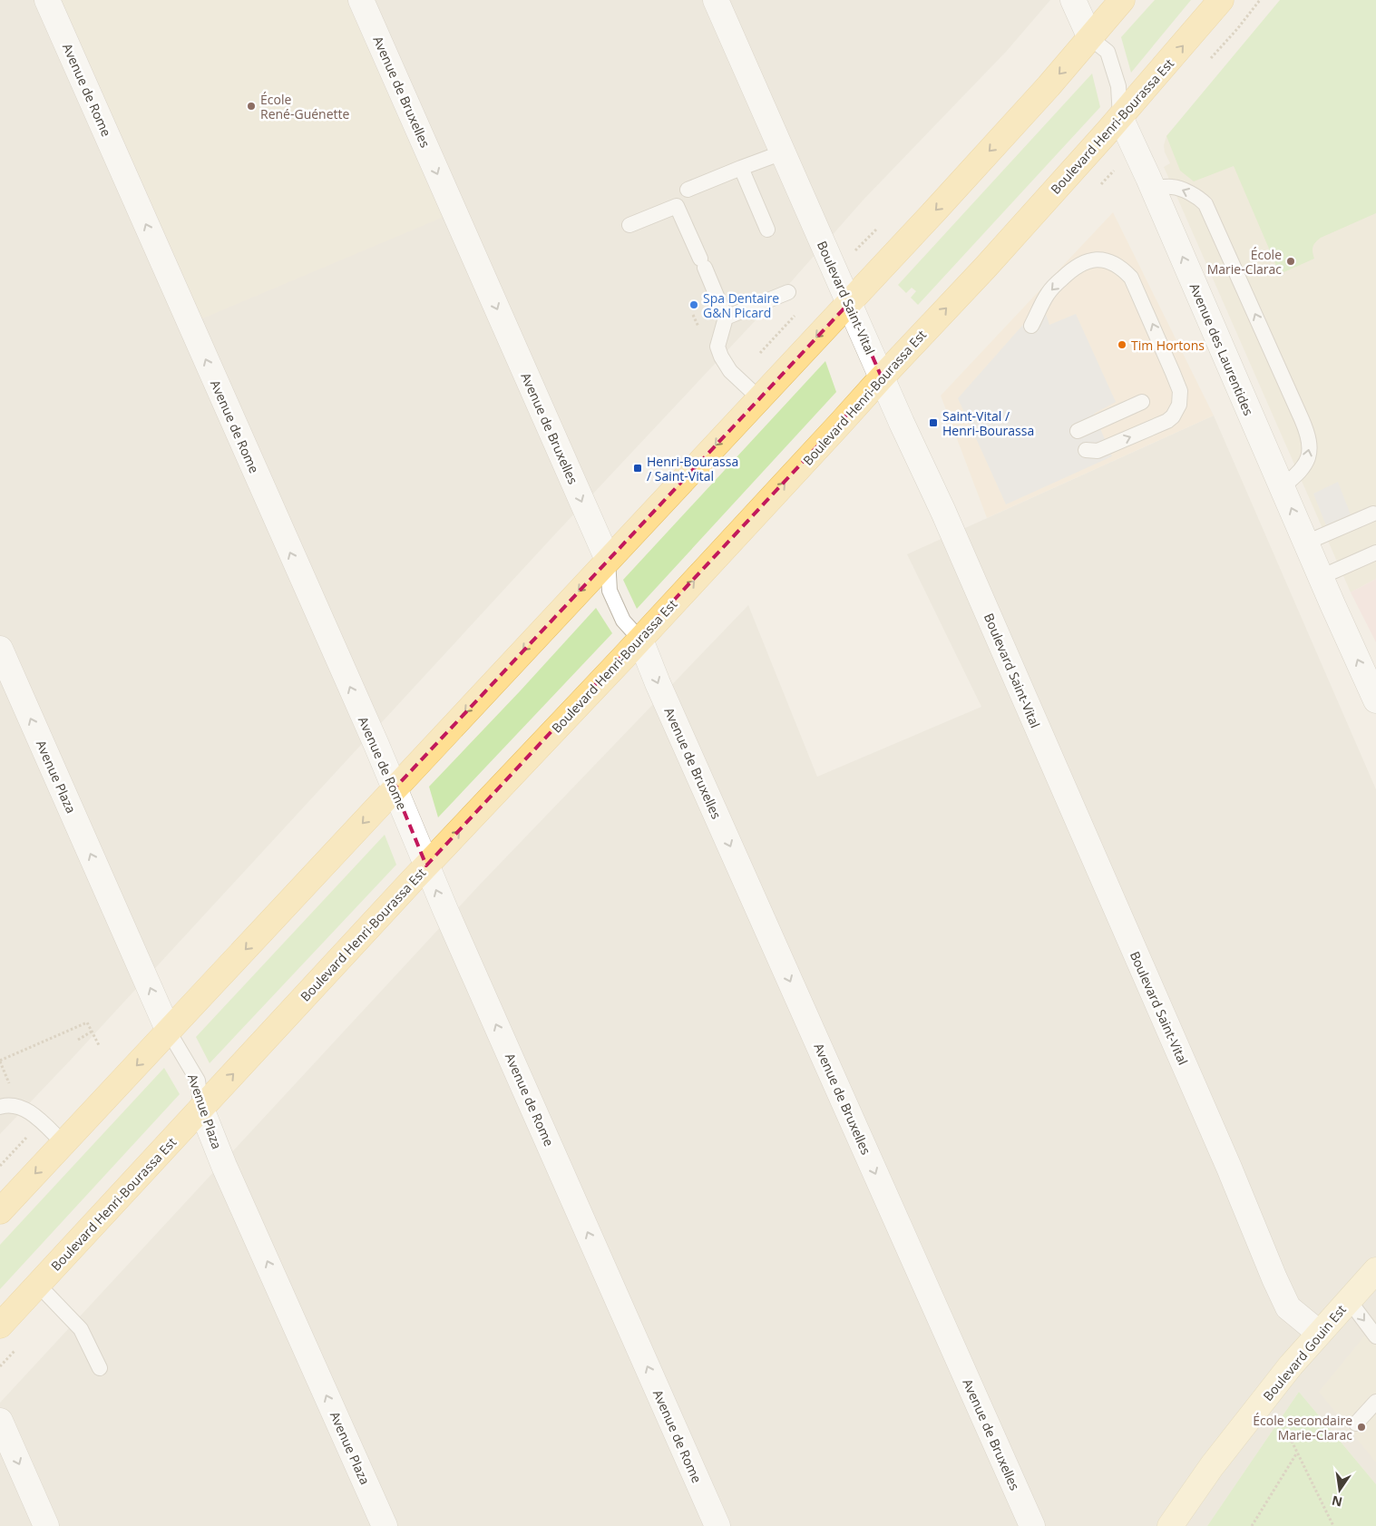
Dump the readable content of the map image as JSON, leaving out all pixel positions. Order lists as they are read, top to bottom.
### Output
{
  "streets": {
    "main road": ["Boulevard Henri-Bourassa Est"],
    "street": [
      "Avenue de Rome",
      "Avenue de Bruxelles",
      "Boulevard Saint-Vital",
      "Avenue des Laurentides",
      "Avenue Plaza",
      "Boulevard Gouin Est"
    ]
  },
  "crossings": [
    ["Avenue de Rome", "Boulevard Henri-Bourassa Est"],
    ["Avenue de Bruxelles", "Boulevard Henri-Bourassa Est"],
    ["Boulevard Henri-Bourassa Est", "Boulevard Saint-Vital"],
    ["Boulevard Henri-Bourassa Est", "Avenue des Laurentides"],
    ["Boulevard Henri-Bourassa Est", "Avenue Plaza"],
    ["Boulevard Saint-Vital", "Boulevard Gouin Est"]
  ],
  "one_way": [
    "Avenue de Rome",
    "Avenue de Bruxelles",
    "Avenue des Laurentides",
    "Avenue Plaza"
  ],
  "places": {
    "other": [
      "École René-Guénette",
      "École Marie-Clarac",
      "Spa Dentaire G&N Picard",
      "Tim Hortons",
      "École secondaire Marie-Clarac"
    ],
    "transit": ["Saint-Vital / Henri-Bourassa", "Henri-Bourassa / Saint-Vital"]
  },
  "north": "bottom"
}
